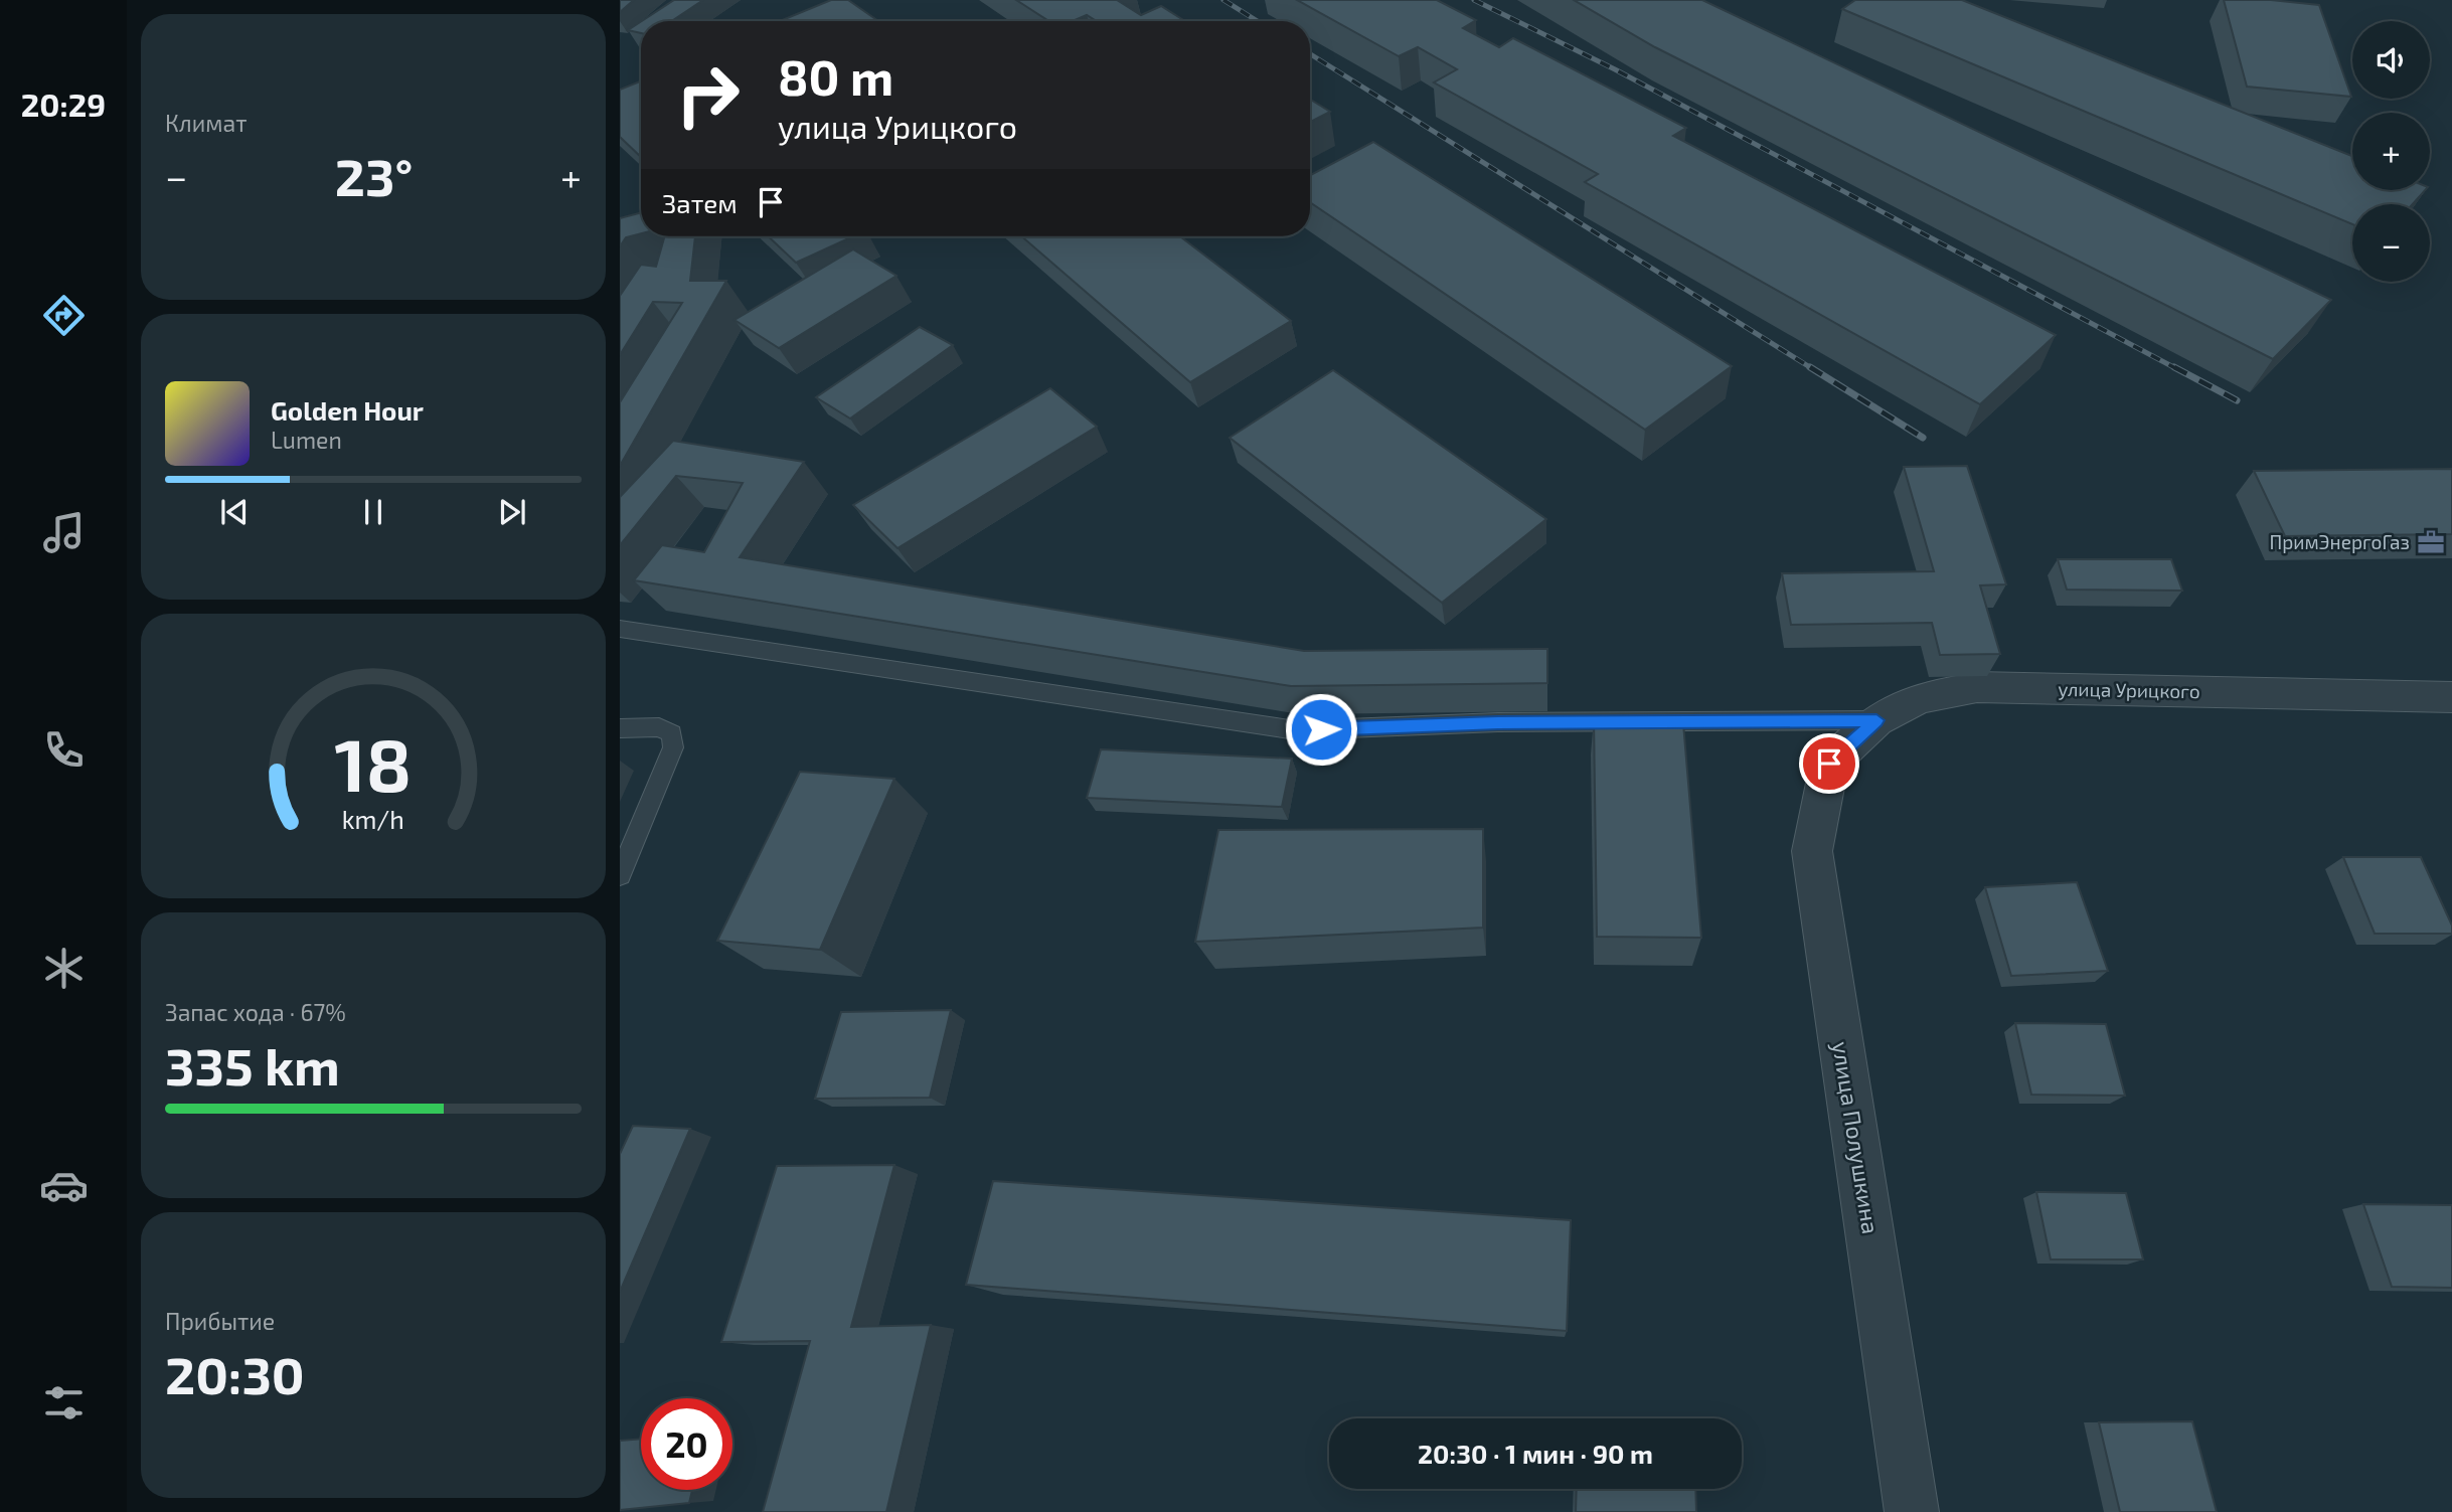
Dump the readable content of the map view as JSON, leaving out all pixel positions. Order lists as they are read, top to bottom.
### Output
{
  "streets": {
    "street": ["улица Урицкого", "улица Полушкина"]
  },
  "crossings": [
    ["улица Урицкого", "улица Полушкина"]
  ],
  "places": {
    "office": ["ПримЭнергоГаз"]
  },
  "page": {
    "tabs": "20:29",
    "tile": [
      "Климат",
      ["Запас хода · 67%", "335 km"],
      ["Прибытие", "20:30"]
    ],
    "map_buttons": ["+", "−"],
    "turn": ["80 m", "улица Урицкого"],
    "heat": ["−", "23°", "+"],
    "then": "Затем",
    "song": ["Golden Hour", "Lumen"],
    "limit": "20",
    "trip": "20:30 · 1 мин · 90 m",
    "gauge": ["18", "km/h"]
  }
}
